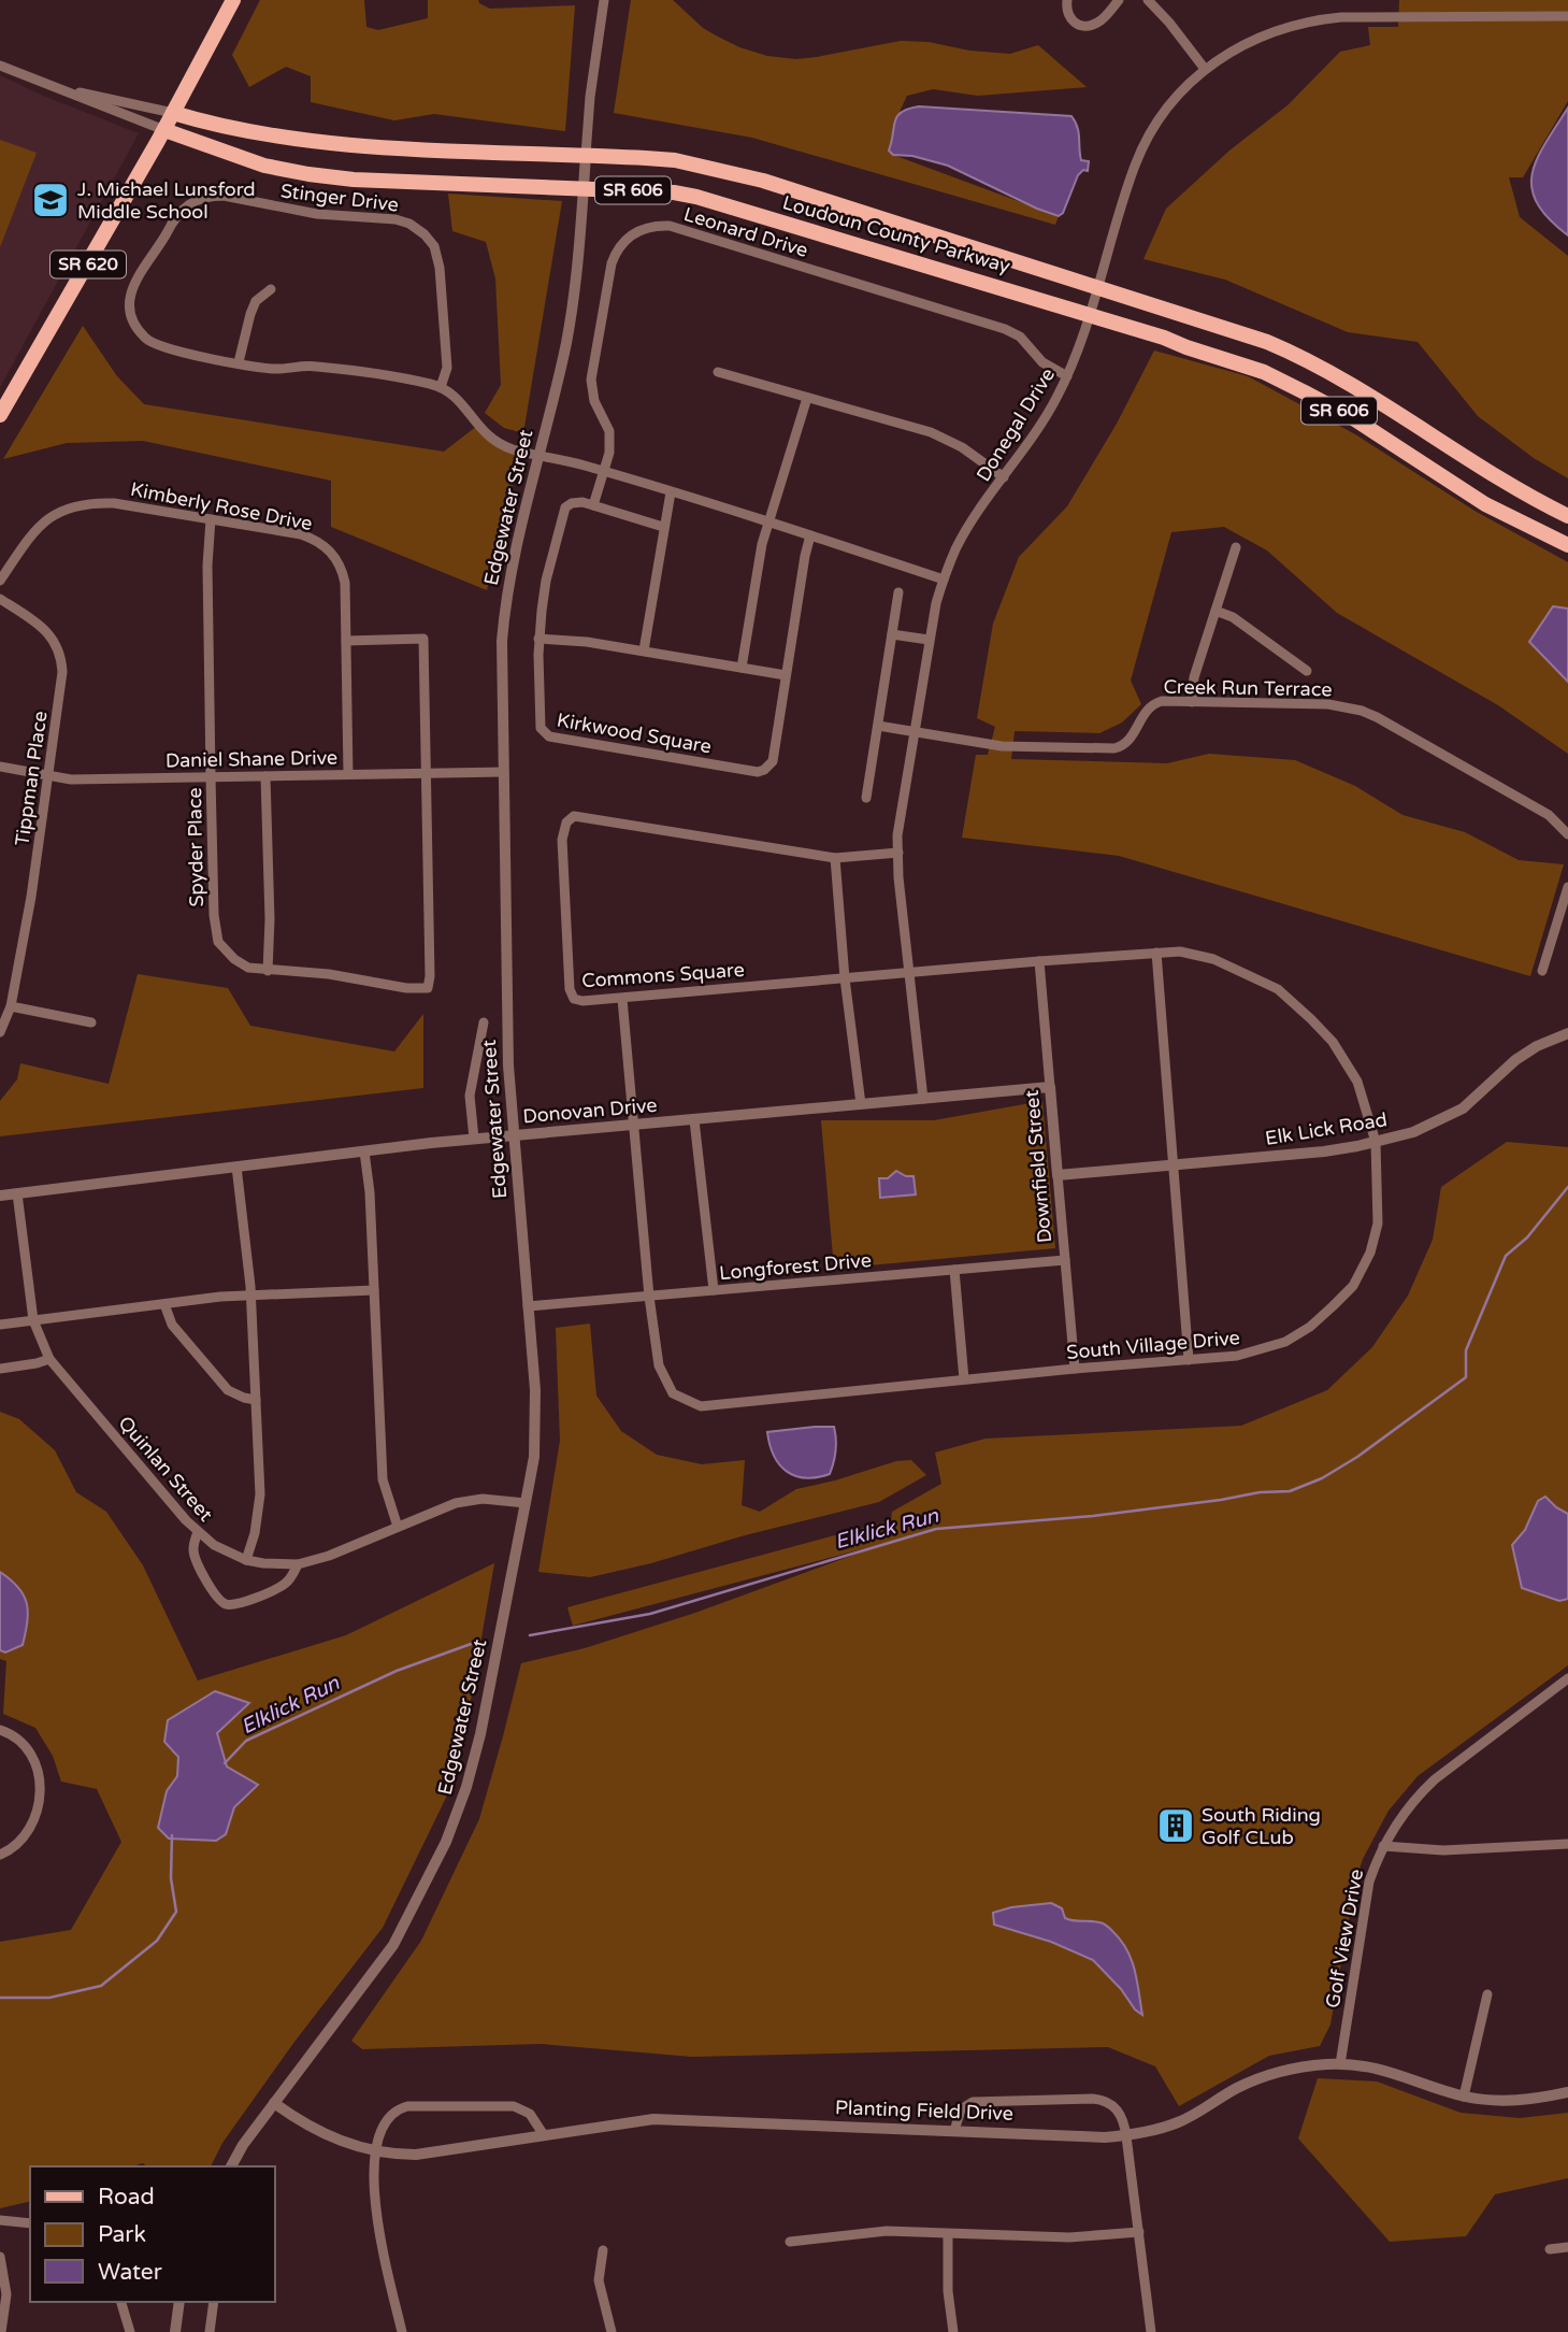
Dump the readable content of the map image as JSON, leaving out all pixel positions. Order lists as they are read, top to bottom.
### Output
{
  "streets": {
    "main road": ["SR 606", "Loudoun County Parkway", "SR 620"],
    "street": [
      "Stinger Drive",
      "Leonard Drive",
      "Donegal Drive",
      "Kimberly Rose Drive",
      "Edgewater Street",
      "Creek Run Terrace",
      "Kirkwood Square",
      "Daniel Shane Drive",
      "Tippman Place",
      "Spyder Place",
      "Commons Square",
      "Donovan Drive",
      "Elk Lick Road",
      "Downfield Street",
      "Longforest Drive",
      "South Village Drive",
      "Quinlan Street",
      "Golf View Drive",
      "Planting Field Drive"
    ]
  },
  "crossings": [
    ["Leonard Drive", "Donegal Drive"],
    ["Leonard Drive", "Kirkwood Square"],
    ["Loudoun County Parkway", "SR 620"],
    ["Loudoun County Parkway", "Donegal Drive"],
    ["Loudoun County Parkway", "Edgewater Street"],
    ["Donegal Drive", "Creek Run Terrace"],
    ["Donegal Drive", "Commons Square"],
    ["Donegal Drive", "Donovan Drive"],
    ["Donegal Drive", "South Village Drive"],
    ["Kimberly Rose Drive", "Daniel Shane Drive"],
    ["Kimberly Rose Drive", "Spyder Place"],
    ["Edgewater Street", "Daniel Shane Drive"],
    ["Edgewater Street", "Donovan Drive"],
    ["Edgewater Street", "Longforest Drive"],
    ["Edgewater Street", "Quinlan Street"],
    ["Edgewater Street", "Planting Field Drive"],
    ["Daniel Shane Drive", "Tippman Place"],
    ["Daniel Shane Drive", "Spyder Place"],
    ["Commons Square", "South Village Drive"],
    ["Donovan Drive", "Downfield Street"],
    ["Donovan Drive", "South Village Drive"],
    ["Donovan Drive", "Quinlan Street"],
    ["Elk Lick Road", "Downfield Street"],
    ["Elk Lick Road", "South Village Drive"],
    ["Downfield Street", "Longforest Drive"],
    ["Downfield Street", "South Village Drive"],
    ["Longforest Drive", "South Village Drive"],
    ["Golf View Drive", "Planting Field Drive"]
  ],
  "water": ["Elklick Run"],
  "places": {
    "school or university": ["J. Michael Lunsford Middle School"],
    "building": ["South Riding Golf CLub"]
  },
  "legend": ["Road", "Park", "Water"]
}
